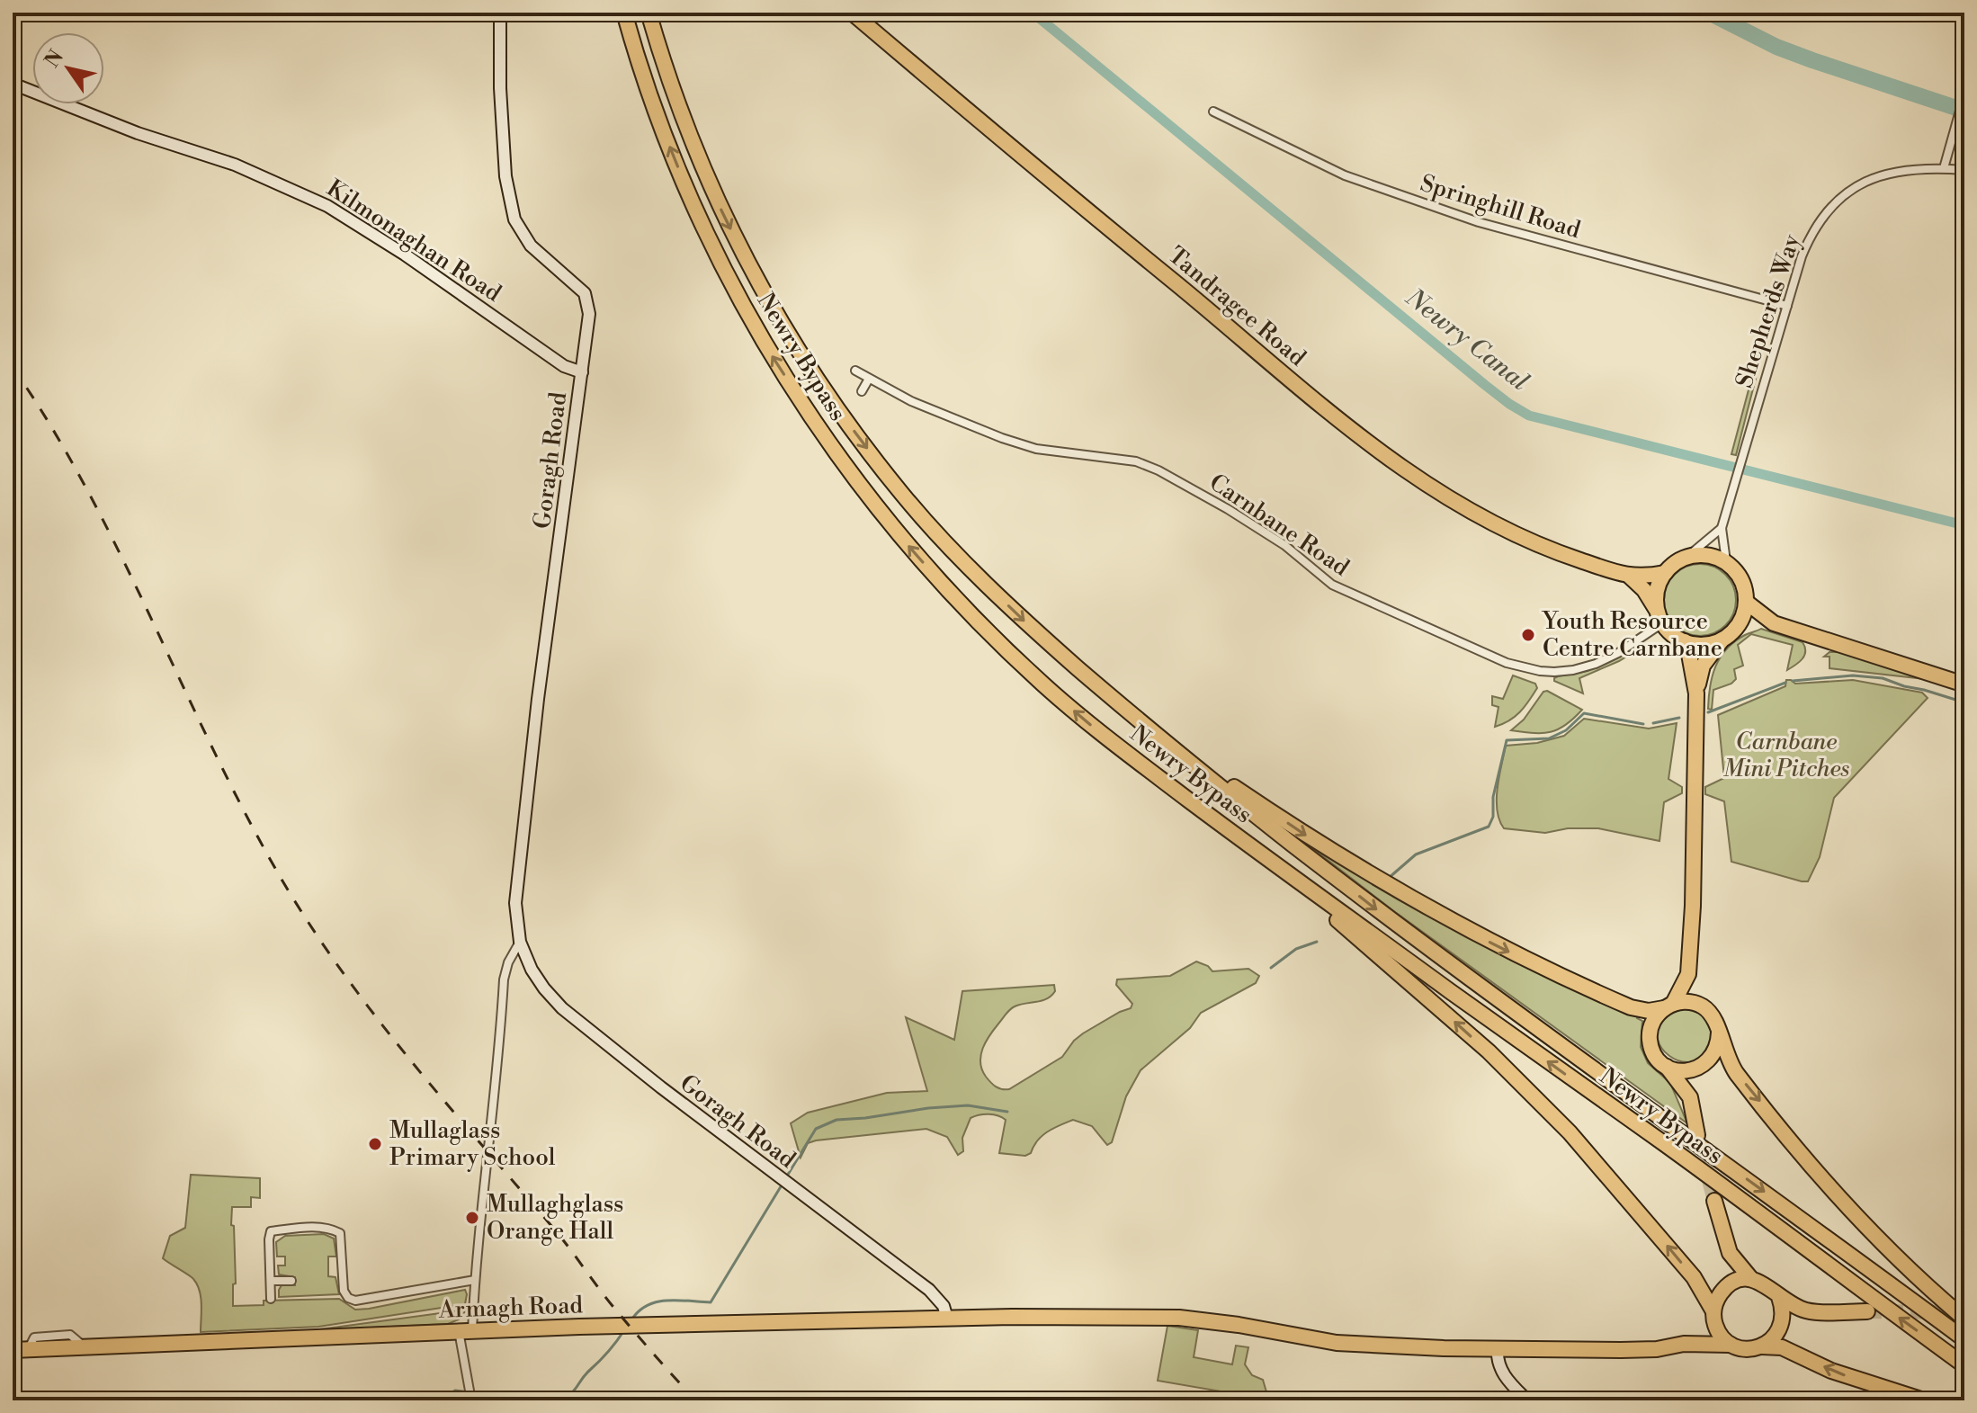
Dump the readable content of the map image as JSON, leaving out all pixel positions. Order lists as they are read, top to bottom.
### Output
{
  "streets": {
    "highway": ["Tandragee Road", "Newry Bypass", "Armagh Road"],
    "street": [
      "Springhill Road",
      "Kilmonaghan Road",
      "Shepherds Way",
      "Goragh Road",
      "Carnbane Road"
    ]
  },
  "crossings": [
    ["Springhill Road", "Shepherds Way"],
    ["Kilmonaghan Road", "Goragh Road"],
    ["Tandragee Road", "Shepherds Way"],
    ["Tandragee Road", "Carnbane Road"],
    ["Shepherds Way", "Carnbane Road"],
    ["Goragh Road", "Armagh Road"]
  ],
  "water": ["Newry Canal"],
  "parks": ["Carnbane Mini Pitches"],
  "places": ["Youth Resource Centre Carnbane", "Mullaglass Primary School", "Mullaghglass Orange Hall"],
  "north": "top left"
}
